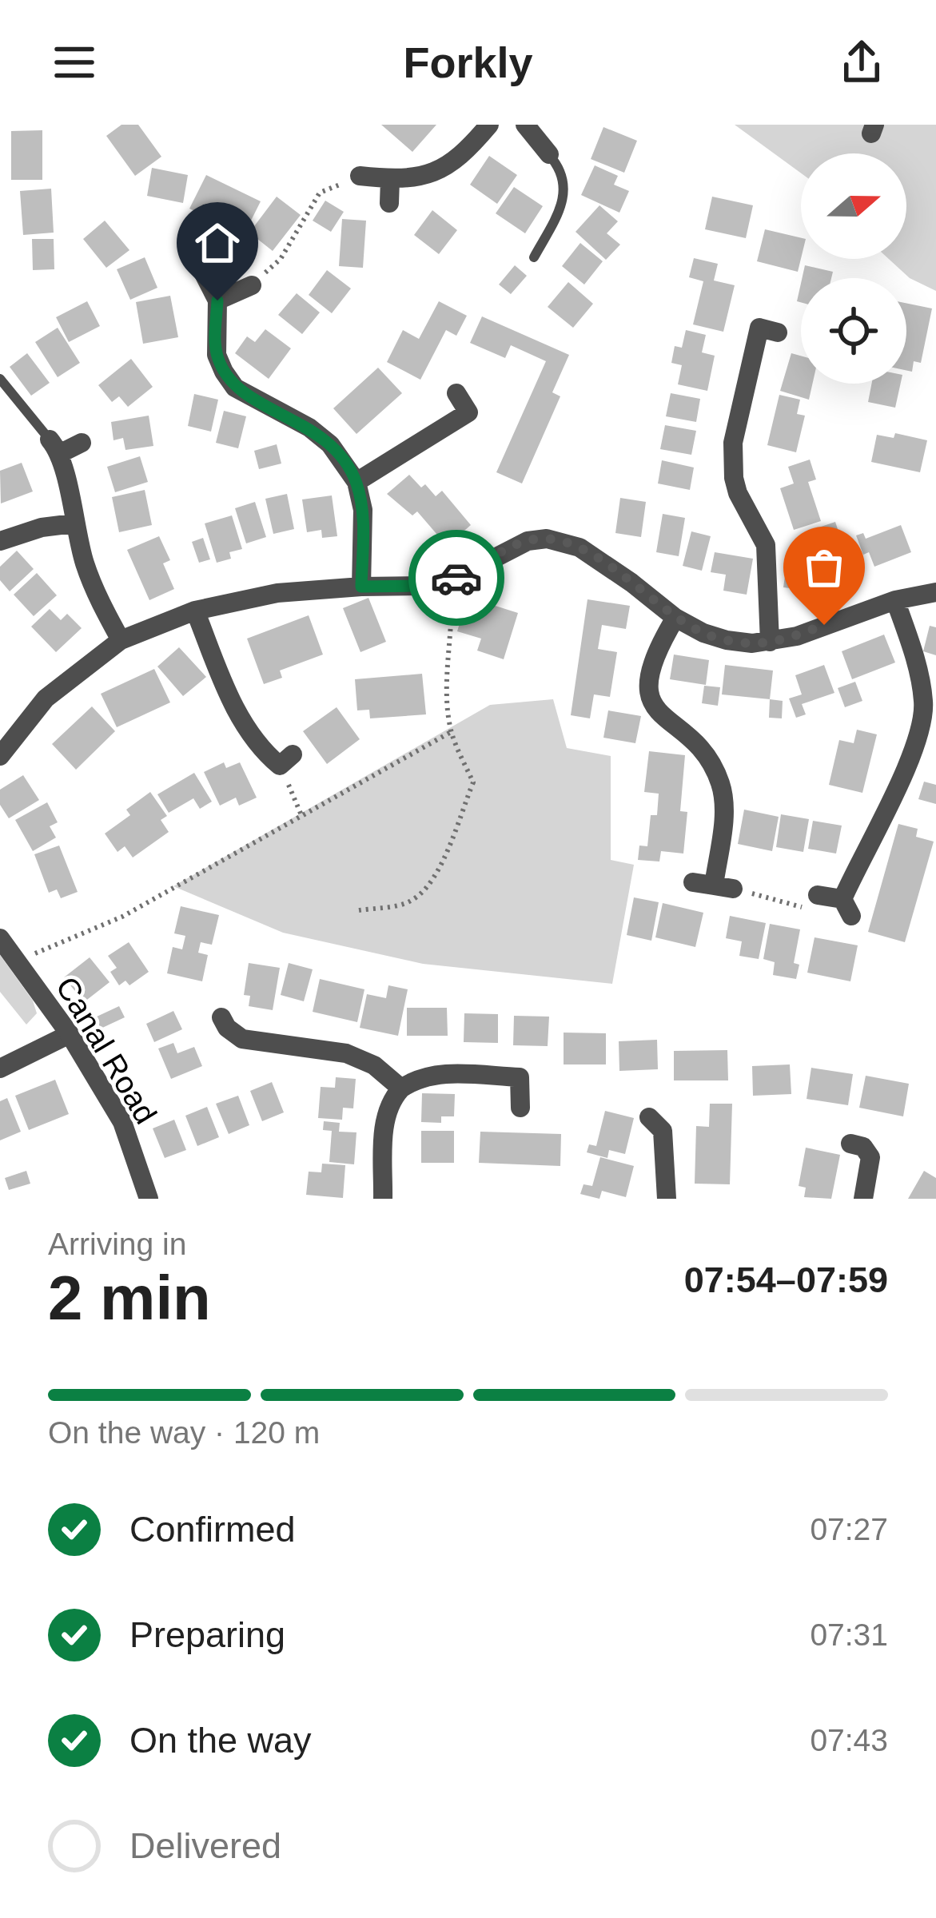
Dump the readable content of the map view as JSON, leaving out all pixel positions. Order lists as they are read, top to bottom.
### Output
{
  "streets": {
    "street": ["Canal Road"]
  },
  "north": "right",
  "page": {
    "header": "Forkly",
    "heading": ["2 min", "Arriving in", "07:54–07:59"],
    "bar": "On the way · 120 m",
    "list": [
      ["Confirmed", "07:27"],
      ["Preparing", "07:31"],
      ["On the way", "07:43"],
      "Delivered"
    ]
  }
}
